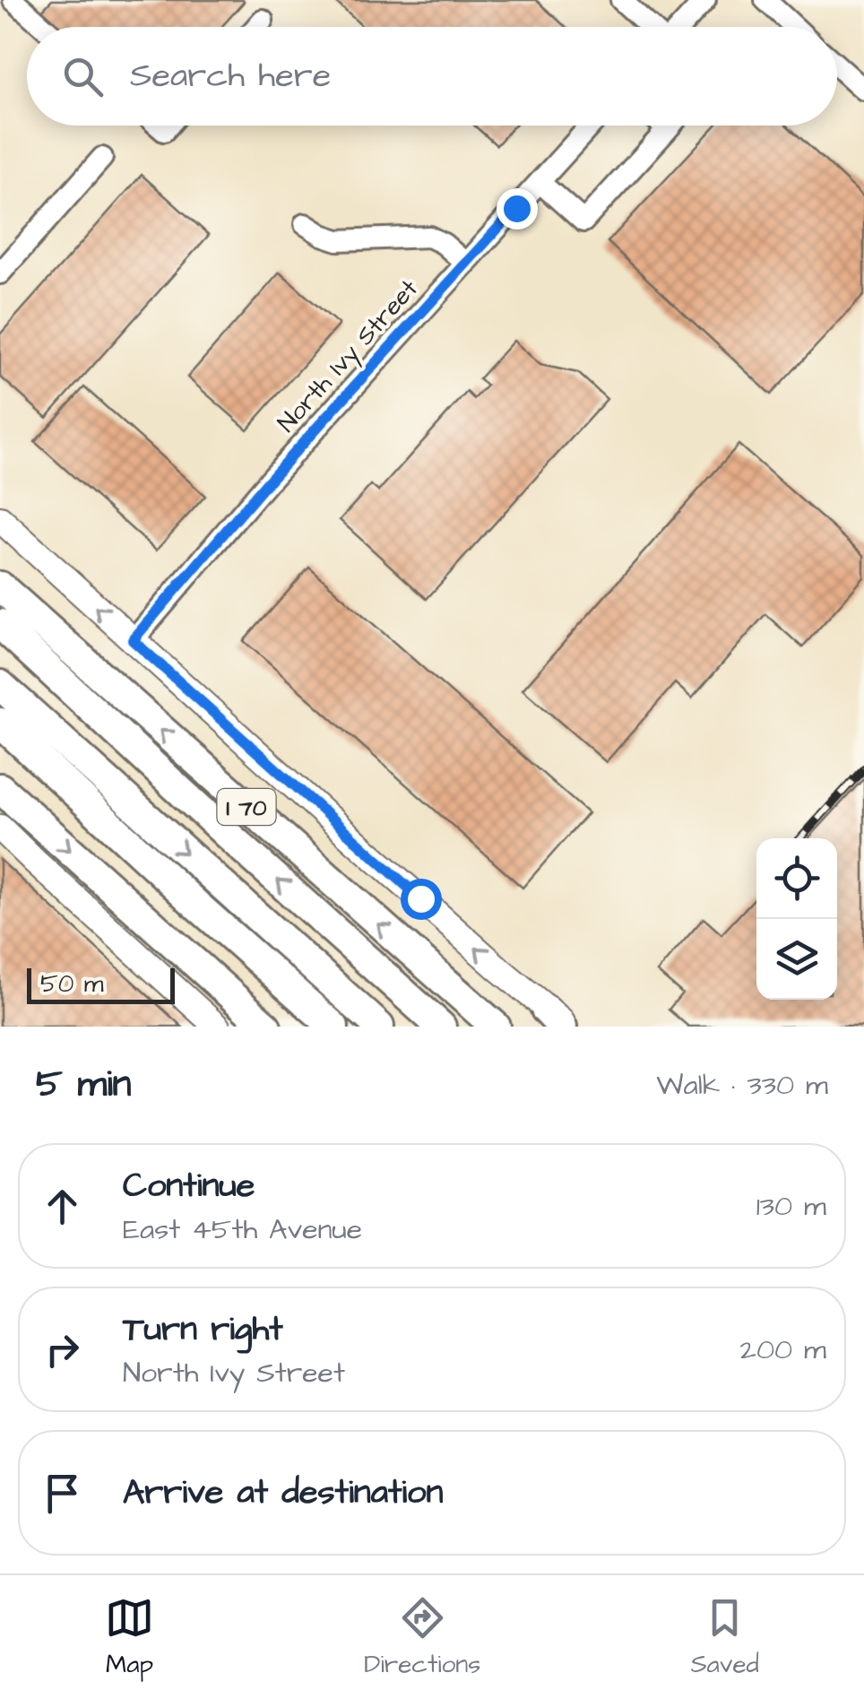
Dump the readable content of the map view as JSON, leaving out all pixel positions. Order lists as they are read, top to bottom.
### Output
{
  "streets": {
    "highway": ["I 70"],
    "street": ["North Ivy Street"]
  },
  "scale_bar": "50 m",
  "page": {
    "search": "Search here",
    "scale": "50 m",
    "heading": ["5 min", "Walk · 330 m"],
    "list": [
      ["Continue", "East 45th Avenue", "130 m"],
      ["Turn right", "North Ivy Street", "200 m"],
      "Arrive at destination"
    ],
    "nav": ["Map", "Directions", "Saved"]
  }
}
